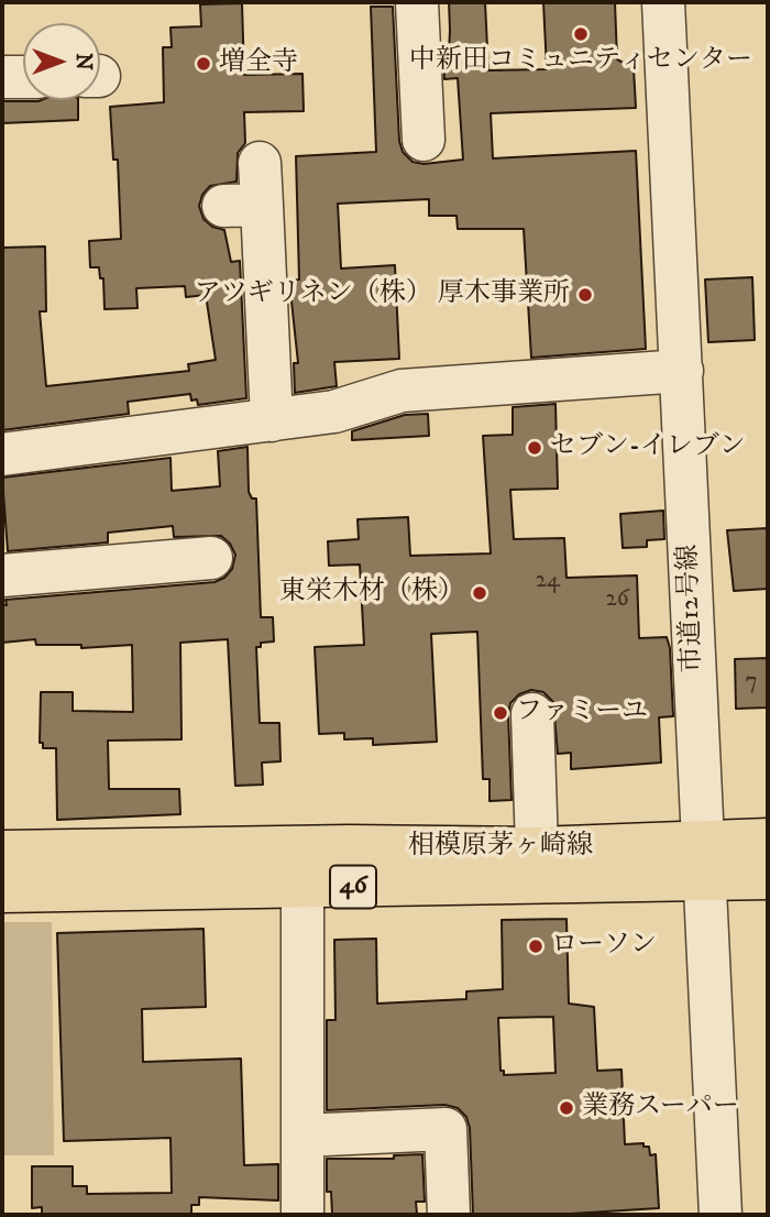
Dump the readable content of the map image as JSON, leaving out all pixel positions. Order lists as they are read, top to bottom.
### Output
{
  "streets": {
    "main road": ["相模原茅ヶ崎線", "46"],
    "street": ["市道12号線"]
  },
  "crossings": [
    ["市道12号線", "相模原茅ヶ崎線"]
  ],
  "places": [
    "中新田コミュニティセンター",
    "増全寺",
    "アツギリネン（株） 厚木事業所",
    "セブン-イレブン",
    "東栄木材（株）",
    "ファミーユ",
    "ローソン",
    "業務スーパー"
  ],
  "house_numbers": ["24", "26", "7"],
  "north": "right"
}
